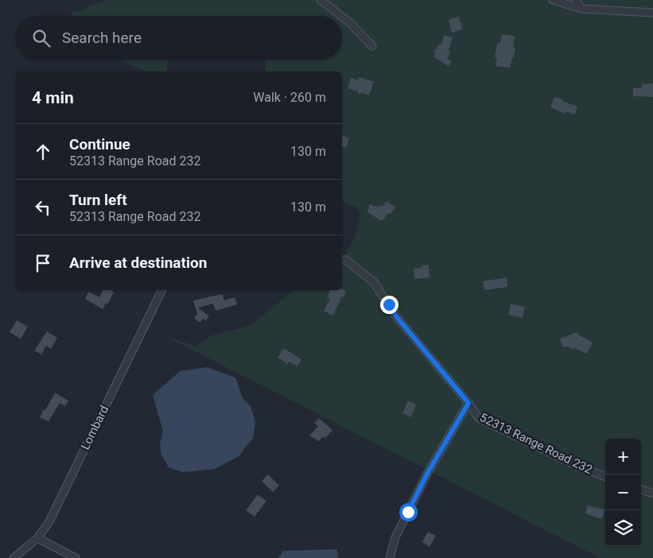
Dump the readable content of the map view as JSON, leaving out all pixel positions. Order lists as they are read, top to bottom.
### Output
{
  "streets": {
    "street": ["Lombard", "52313 Range Road 232"]
  },
  "page": {
    "search": "Search here",
    "heading": ["4 min", "Walk · 260 m"],
    "list": [
      ["Continue", "52313 Range Road 232", "130 m"],
      ["Turn left", "52313 Range Road 232", "130 m"],
      "Arrive at destination"
    ],
    "map_buttons": ["+", "−"]
  }
}
